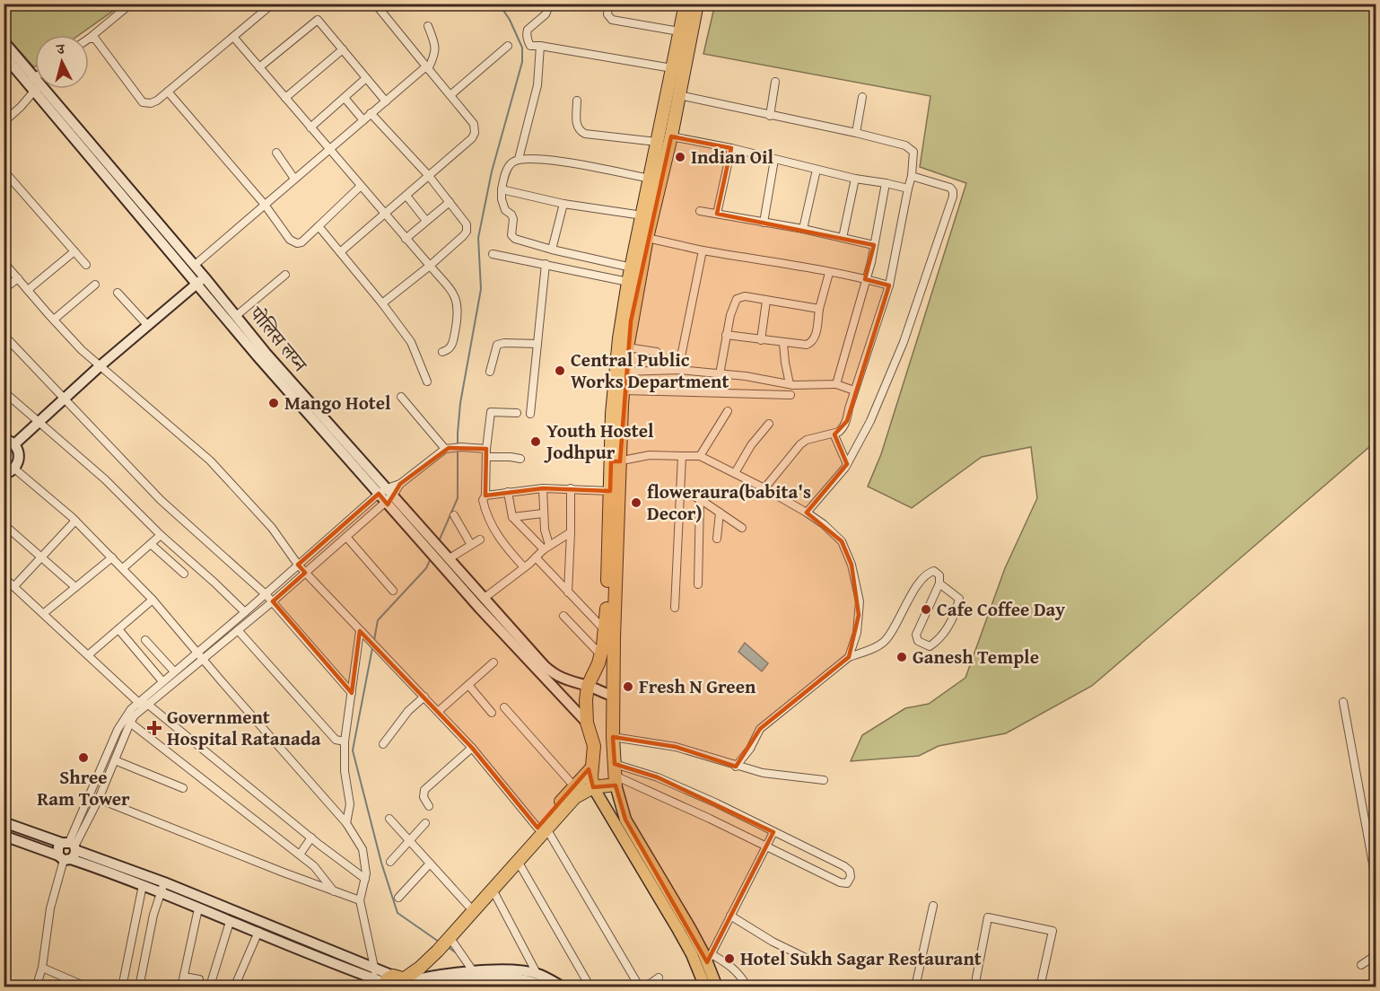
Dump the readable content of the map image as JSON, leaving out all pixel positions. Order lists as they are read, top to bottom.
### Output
{
  "streets": {
    "street": ["पोलिस लय्न"]
  },
  "places": {
    "other": [
      "Indian Oil",
      "Central Public Works Department",
      "Mango Hotel",
      "Youth Hostel Jodhpur",
      "floweraura(babita's Decor)",
      "Cafe Coffee Day",
      "Ganesh Temple",
      "Fresh N Green",
      "Shree Ram Tower",
      "Hotel Sukh Sagar Restaurant"
    ],
    "health": ["Government Hospital Ratanada"]
  },
  "north": "top"
}
